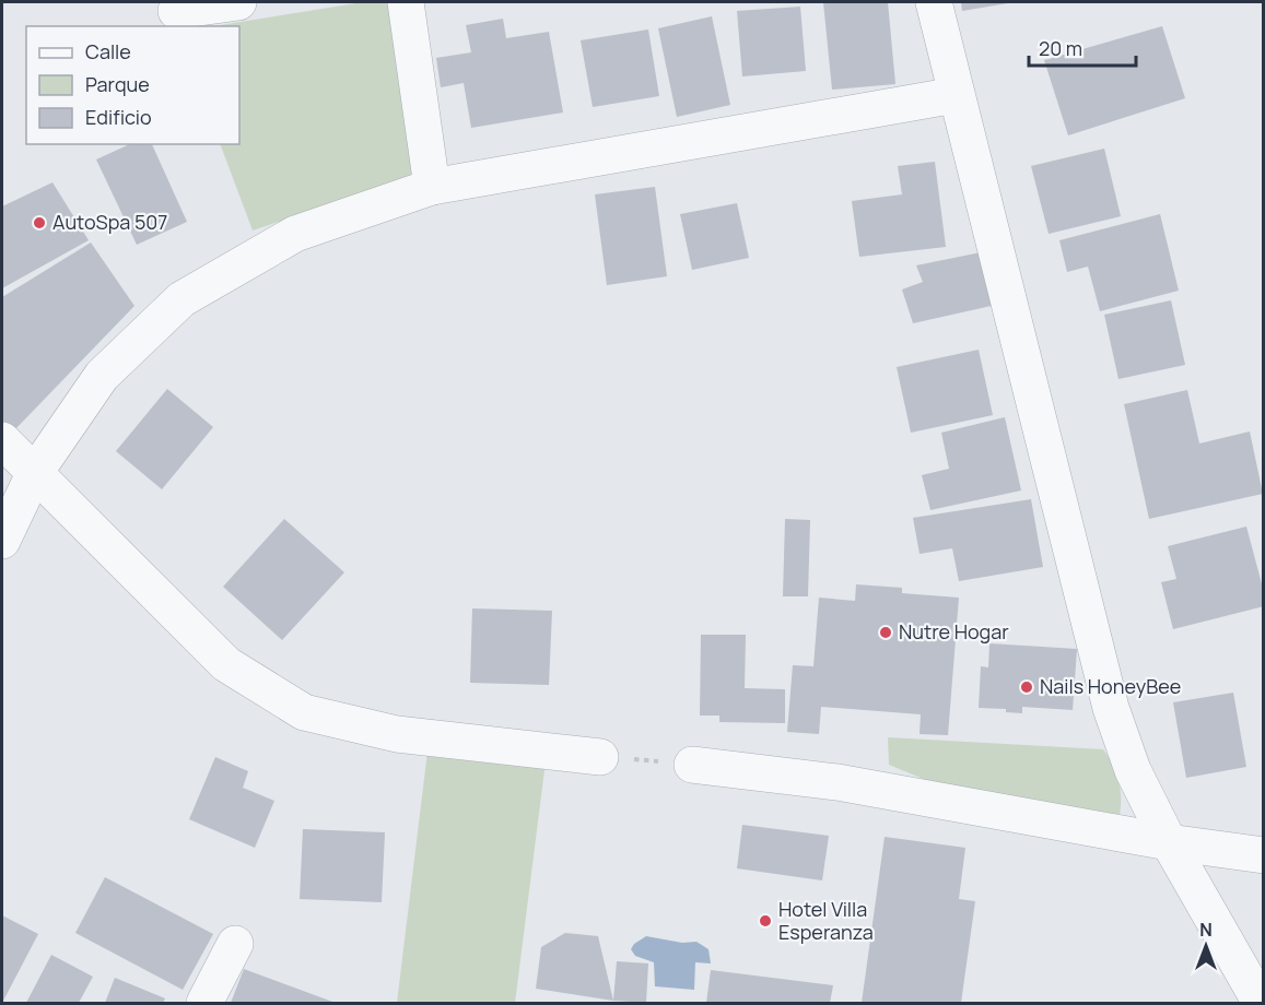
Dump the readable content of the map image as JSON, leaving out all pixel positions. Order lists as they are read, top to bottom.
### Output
{
  "places": [
    "AutoSpa 507",
    "Nutre Hogar",
    "Nails HoneyBee",
    "Hotel Villa Esperanza"
  ],
  "legend": ["Calle", "Parque", "Edificio"],
  "scale_bar": "20 m",
  "north": "top"
}
